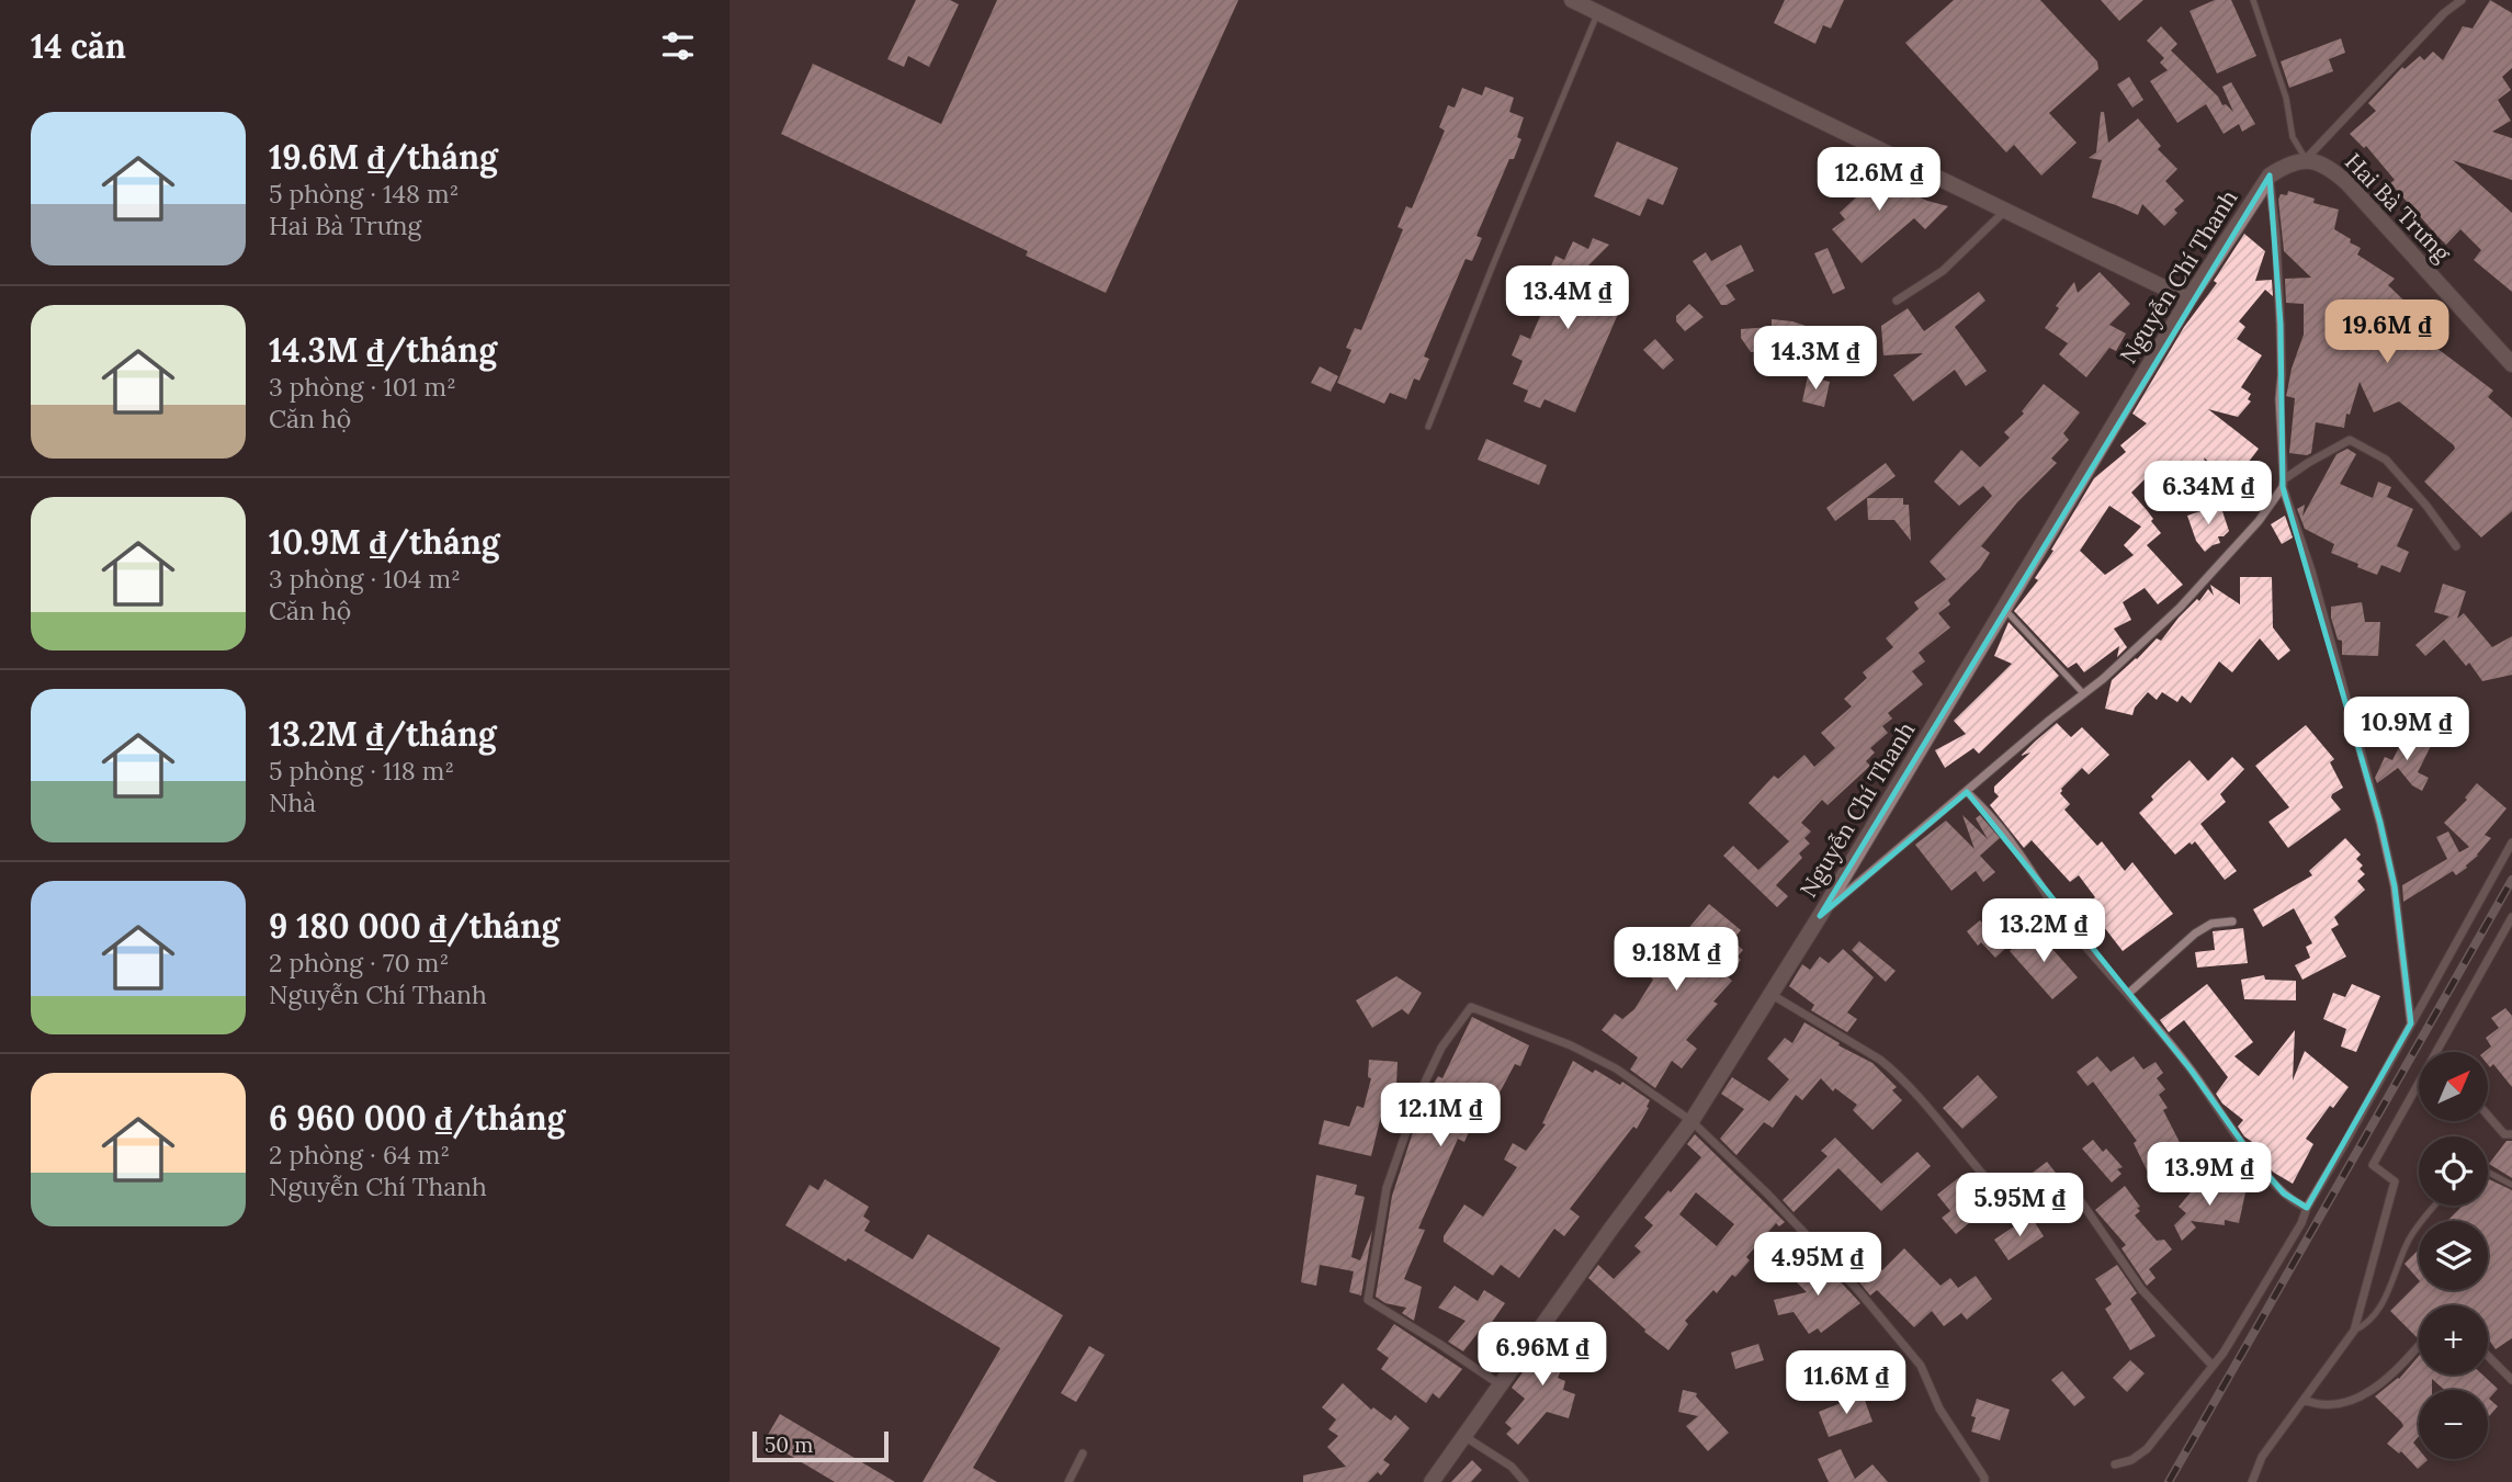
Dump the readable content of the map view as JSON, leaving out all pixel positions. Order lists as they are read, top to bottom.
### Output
{
  "streets": {
    "main road": ["Hai Bà Trưng", "Nguyễn Chí Thanh"]
  },
  "scale_bar": "50 m",
  "north": "top right",
  "page": {
    "heading": "14 căn",
    "list": [
      {
        "name": "19.6M ₫/tháng",
        "note": "5 phòng · 148 m² · Hai Bà Trưng"
      },
      {
        "name": "14.3M ₫/tháng",
        "note": "3 phòng · 101 m² · Căn hộ"
      },
      {
        "name": "10.9M ₫/tháng",
        "note": "3 phòng · 104 m² · Căn hộ"
      },
      {
        "name": "13.2M ₫/tháng",
        "note": "5 phòng · 118 m² · Nhà"
      },
      {
        "name": "9 180 000 ₫/tháng",
        "note": "2 phòng · 70 m² · Nguyễn Chí Thanh"
      },
      {
        "name": "6 960 000 ₫/tháng",
        "note": "2 phòng · 64 m² · Nguyễn Chí Thanh"
      }
    ],
    "price": [
      "12.6M ₫",
      "13.4M ₫",
      "19.6M ₫",
      "14.3M ₫",
      "6.34M ₫",
      "10.9M ₫",
      "13.2M ₫",
      "9.18M ₫",
      "12.1M ₫",
      "13.9M ₫",
      "5.95M ₫",
      "4.95M ₫",
      "6.96M ₫",
      "11.6M ₫"
    ],
    "map_buttons": ["+", "−"],
    "scale": "50 m"
  }
}
